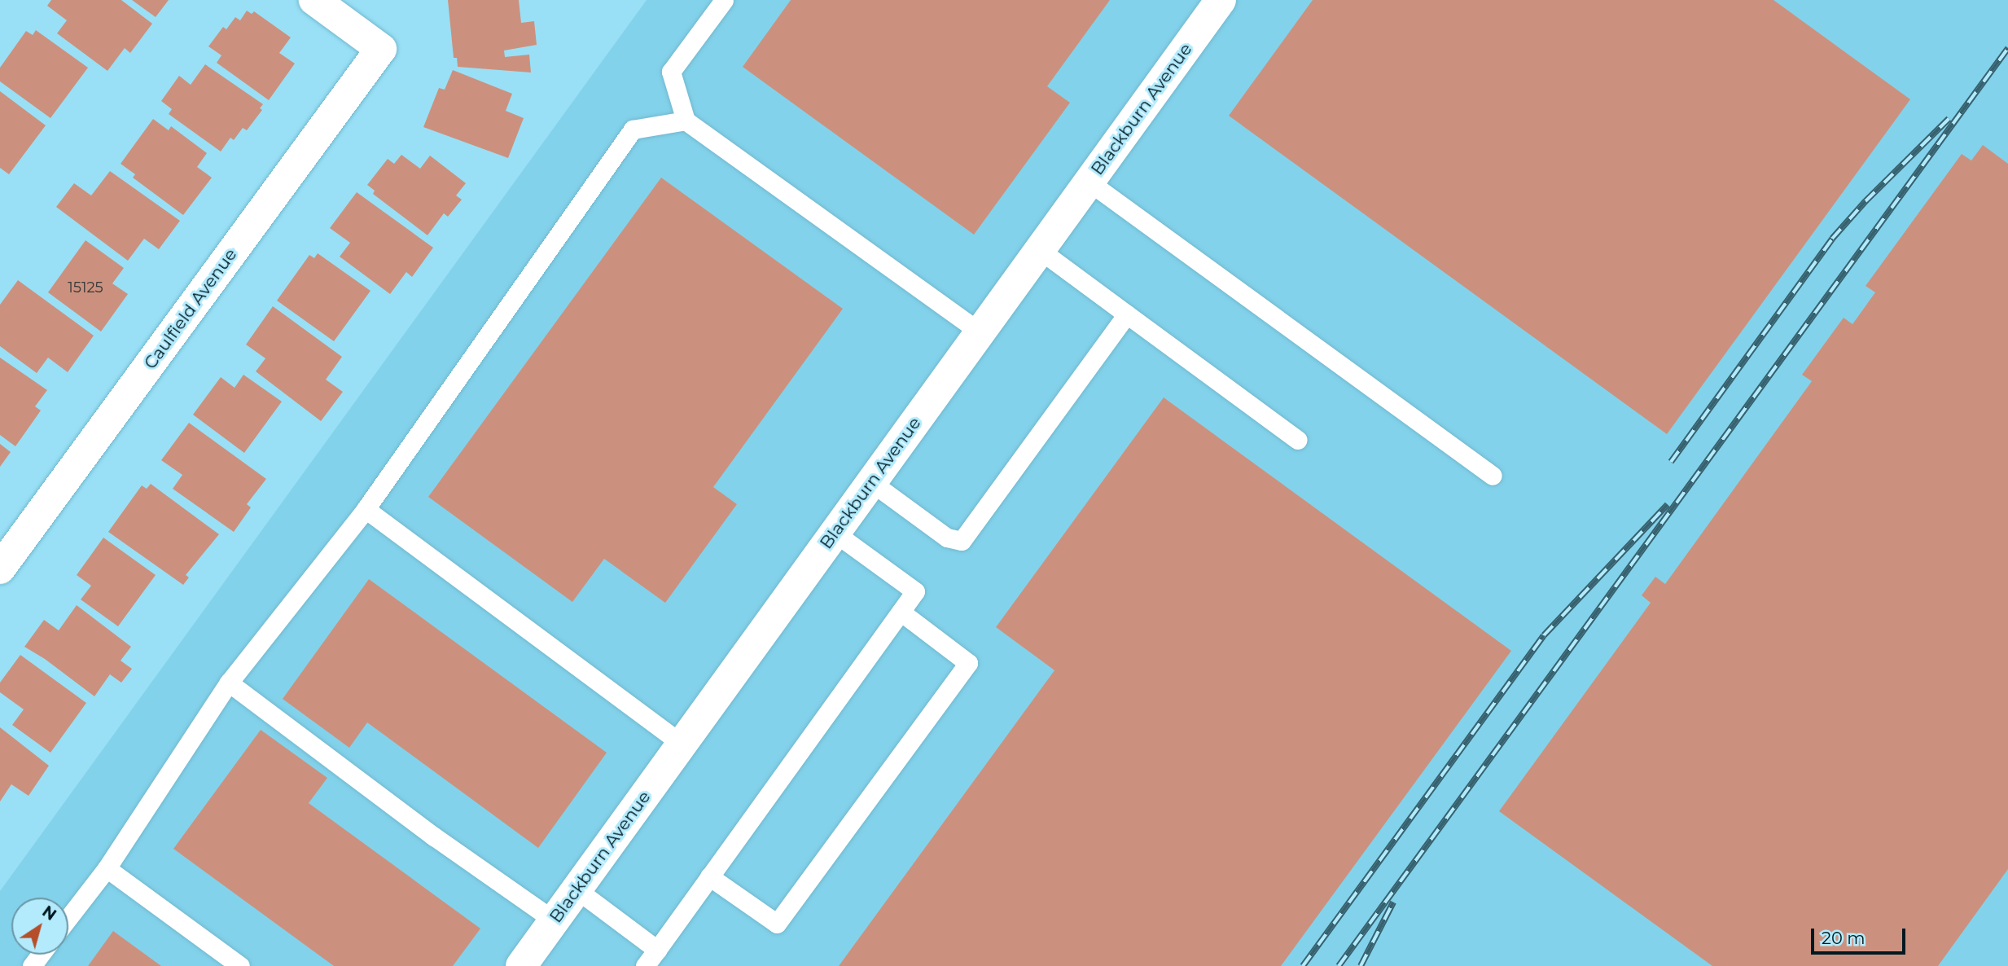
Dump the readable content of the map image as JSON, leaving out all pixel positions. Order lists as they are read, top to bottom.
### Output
{
  "streets": {
    "street": ["Blackburn Avenue", "Caulfield Avenue"]
  },
  "house_numbers": ["15125"],
  "scale_bar": "20 m",
  "north": "top right"
}
